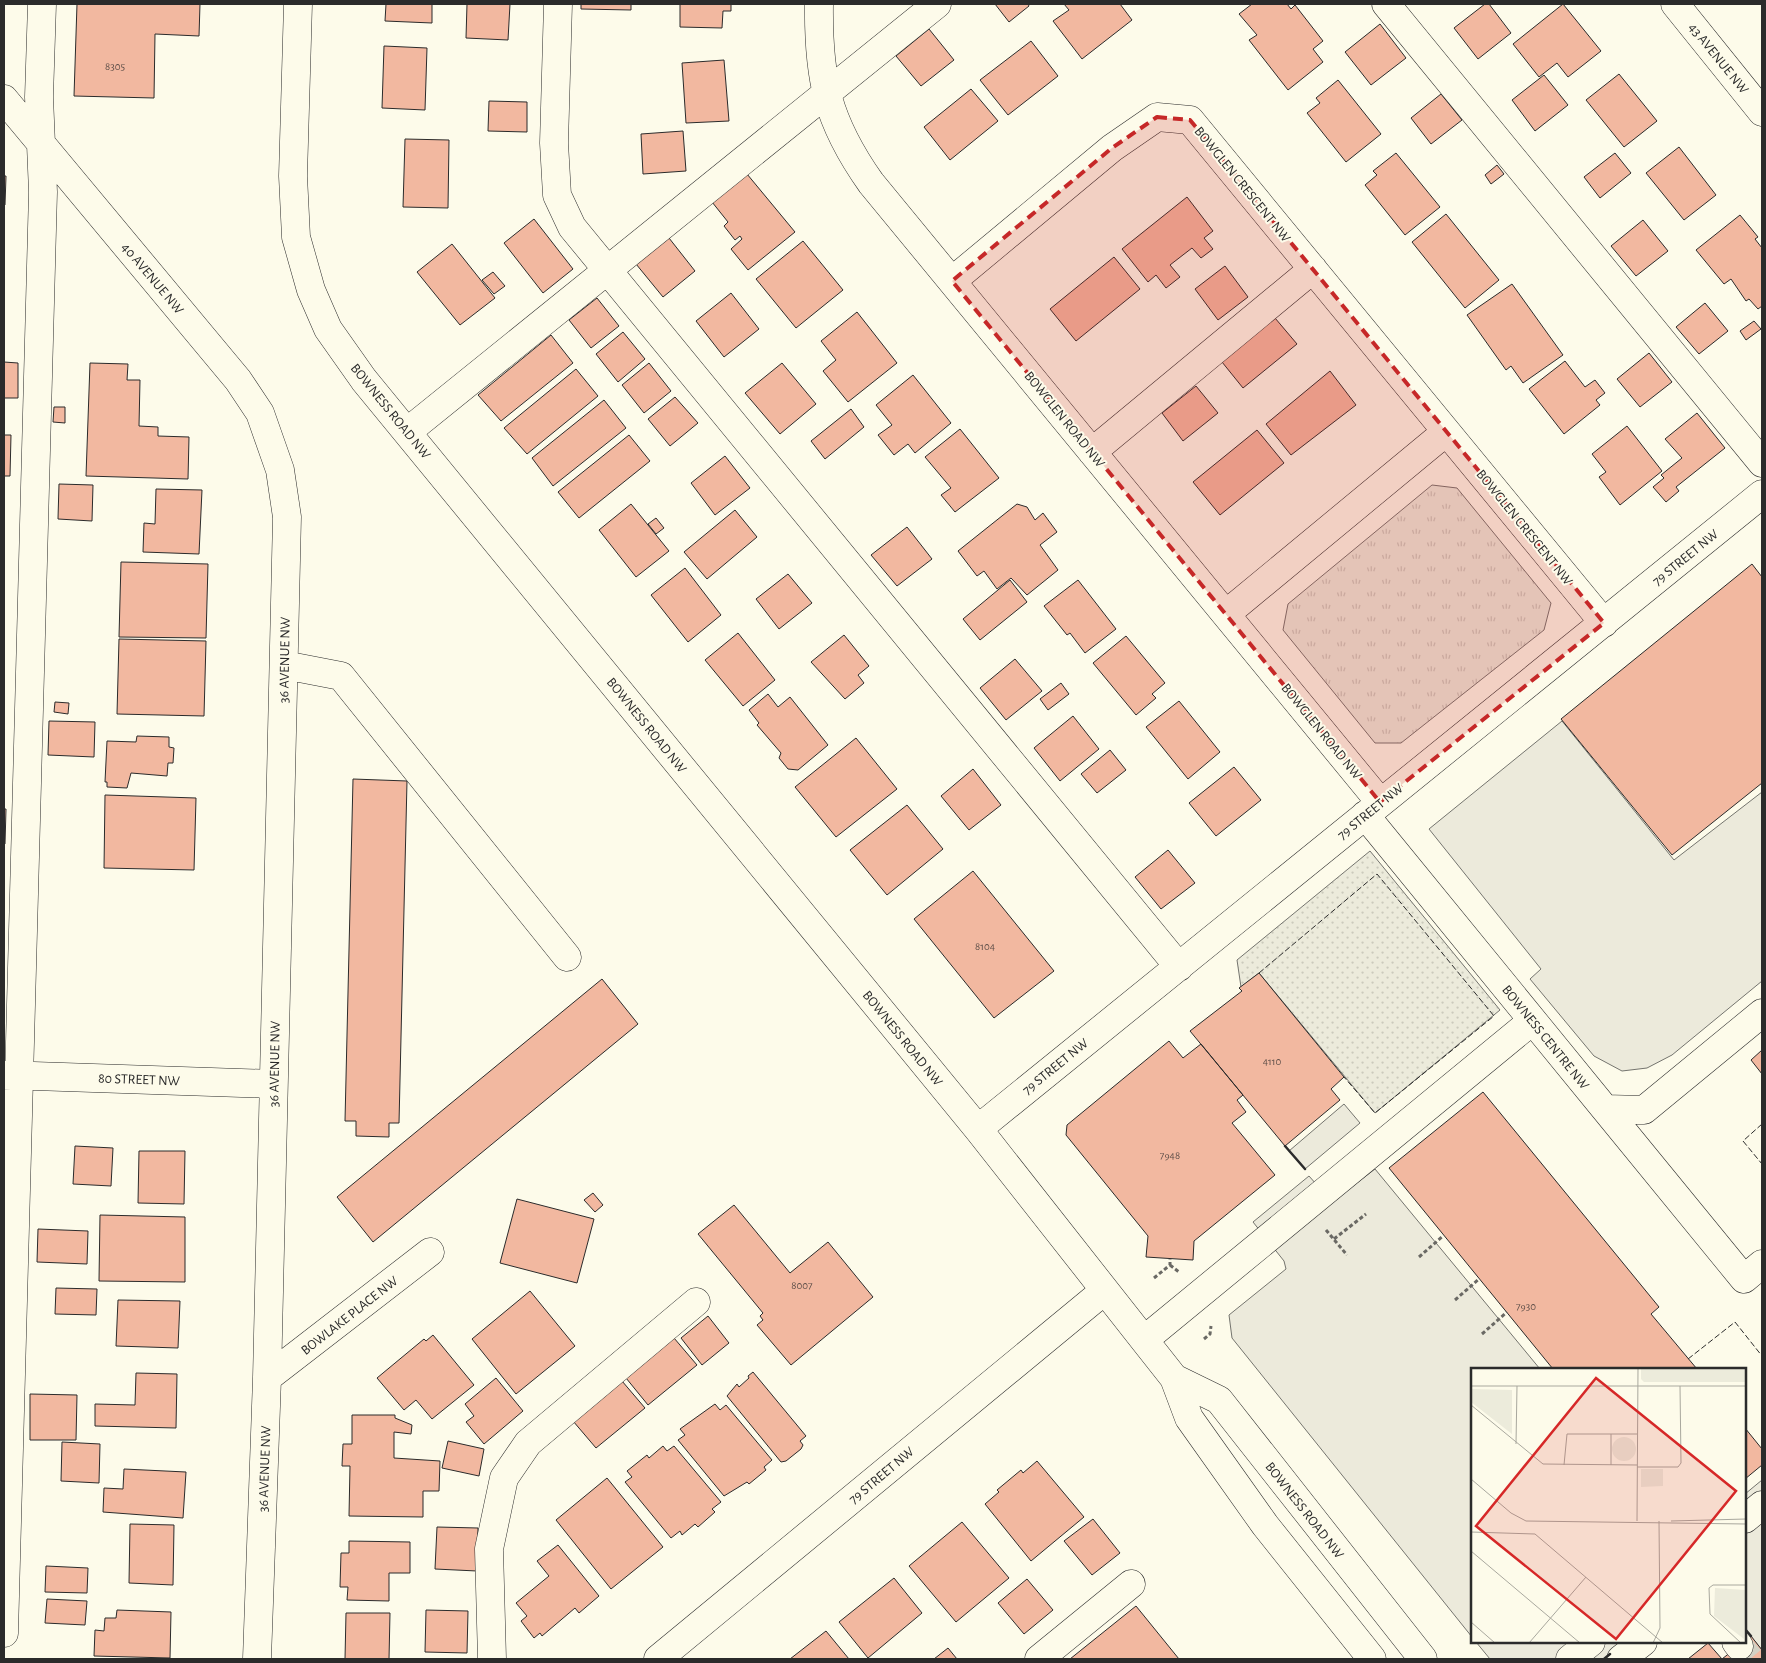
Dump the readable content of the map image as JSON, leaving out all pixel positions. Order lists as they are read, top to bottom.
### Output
{
  "streets": {
    "street": [
      "43 AVENUE NW",
      "BOWGLEN CRESCENT NW",
      "40 AVENUE NW",
      "BOWNESS ROAD NW",
      "BOWGLEN ROAD NW",
      "79 STREET NW",
      "36 AVENUE NW",
      "BOWNESS CENTRE NW",
      "80 STREET NW",
      "BOWLAKE PLACE NW"
    ]
  },
  "crossings": [
    ["BOWGLEN CRESCENT NW", "BOWGLEN ROAD NW"],
    ["BOWGLEN CRESCENT NW", "79 STREET NW"],
    ["40 AVENUE NW", "36 AVENUE NW"],
    ["BOWNESS ROAD NW", "79 STREET NW"],
    ["BOWGLEN ROAD NW", "79 STREET NW"],
    ["BOWGLEN ROAD NW", "BOWNESS CENTRE NW"],
    ["79 STREET NW", "BOWNESS CENTRE NW"],
    ["36 AVENUE NW", "80 STREET NW"],
    ["36 AVENUE NW", "BOWLAKE PLACE NW"]
  ],
  "house_numbers": [
    "8305",
    "8104",
    "4110",
    "7948",
    "8007",
    "7930"
  ]
}
